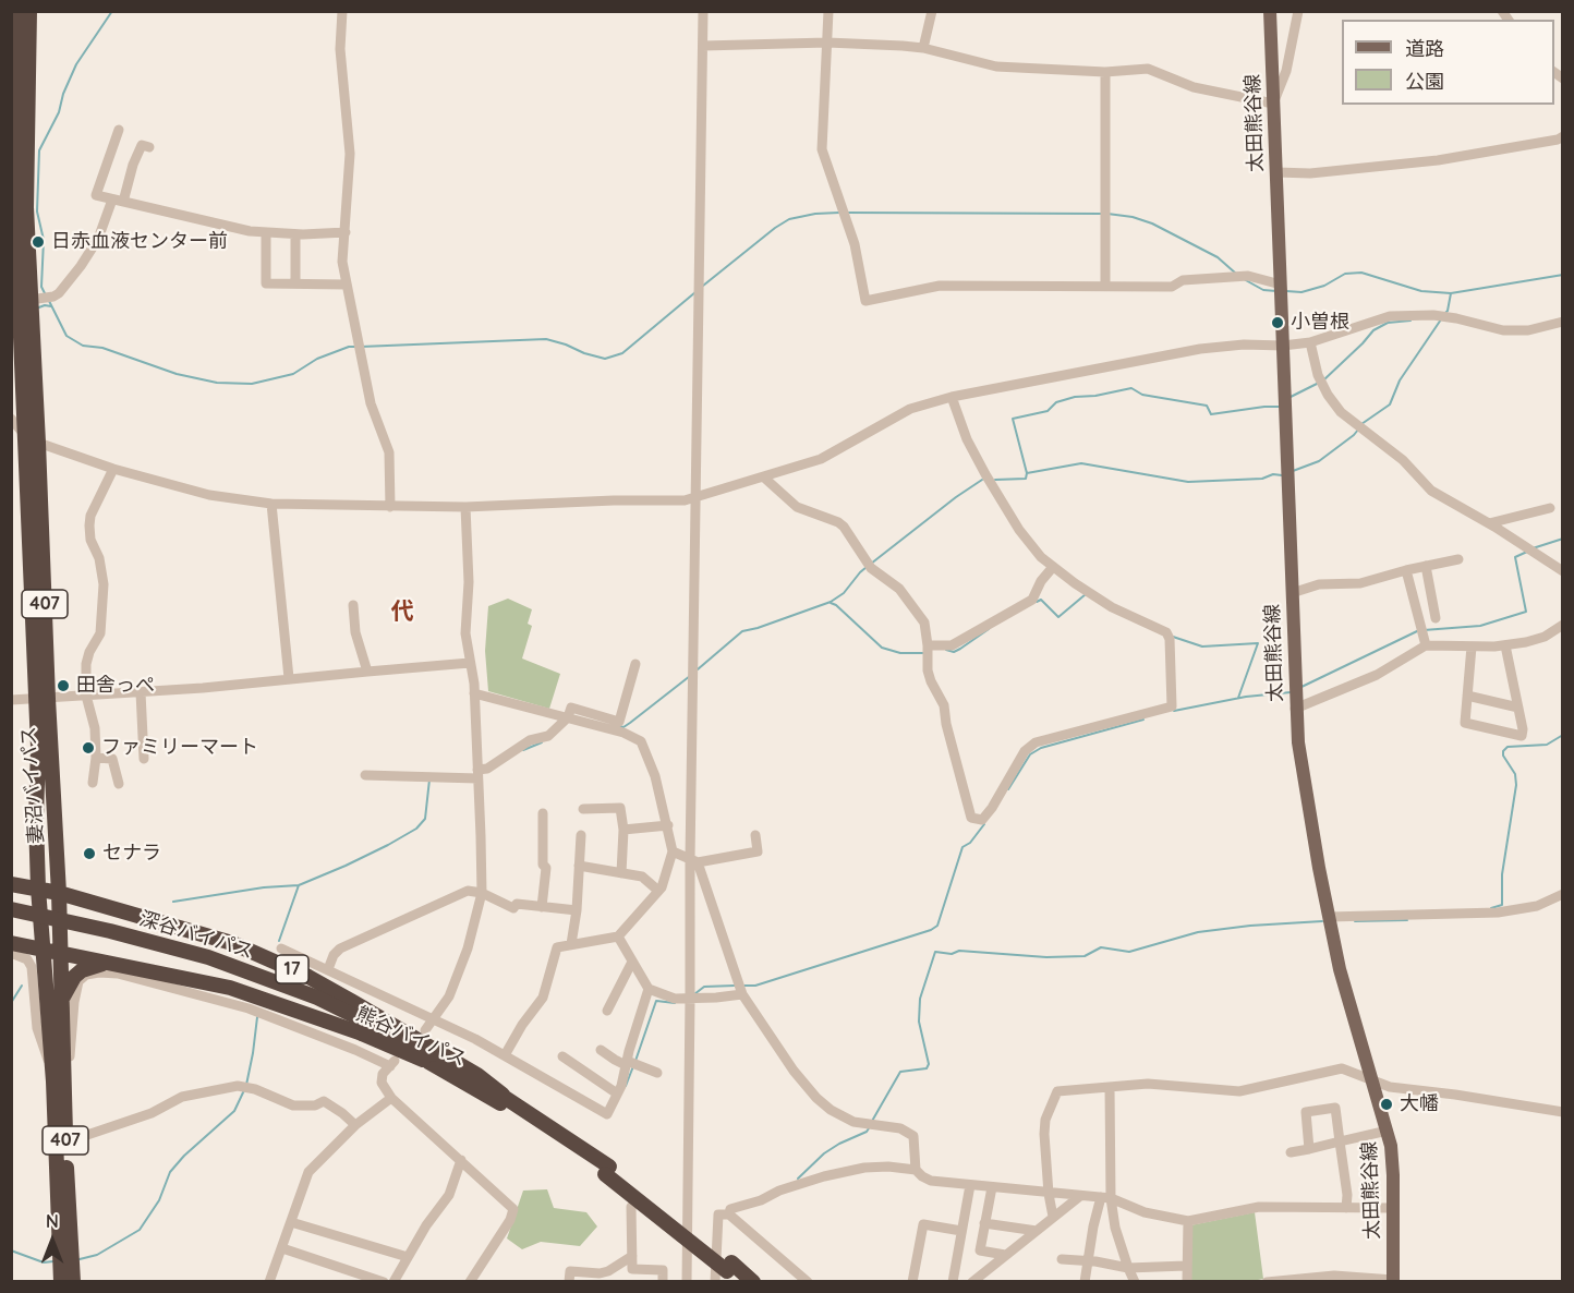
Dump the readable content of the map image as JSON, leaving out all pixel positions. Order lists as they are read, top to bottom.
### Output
{
  "streets": {
    "highway": [
      "407",
      "妻沼バイパス",
      "深谷バイパス",
      "17",
      "熊谷バイパス"
    ],
    "main road": ["太田熊谷線"]
  },
  "crossings": [
    ["妻沼バイパス", "17"],
    ["妻沼バイパス", "熊谷バイパス"],
    ["深谷バイパス", "熊谷バイパス"],
    ["17", "熊谷バイパス"]
  ],
  "districts": ["代"],
  "places": [
    "日赤血液センター前",
    "小曽根",
    "田舎っぺ",
    "ファミリーマート",
    "セナラ",
    "大幡"
  ],
  "legend": ["道路", "公園"],
  "north": "top"
}
